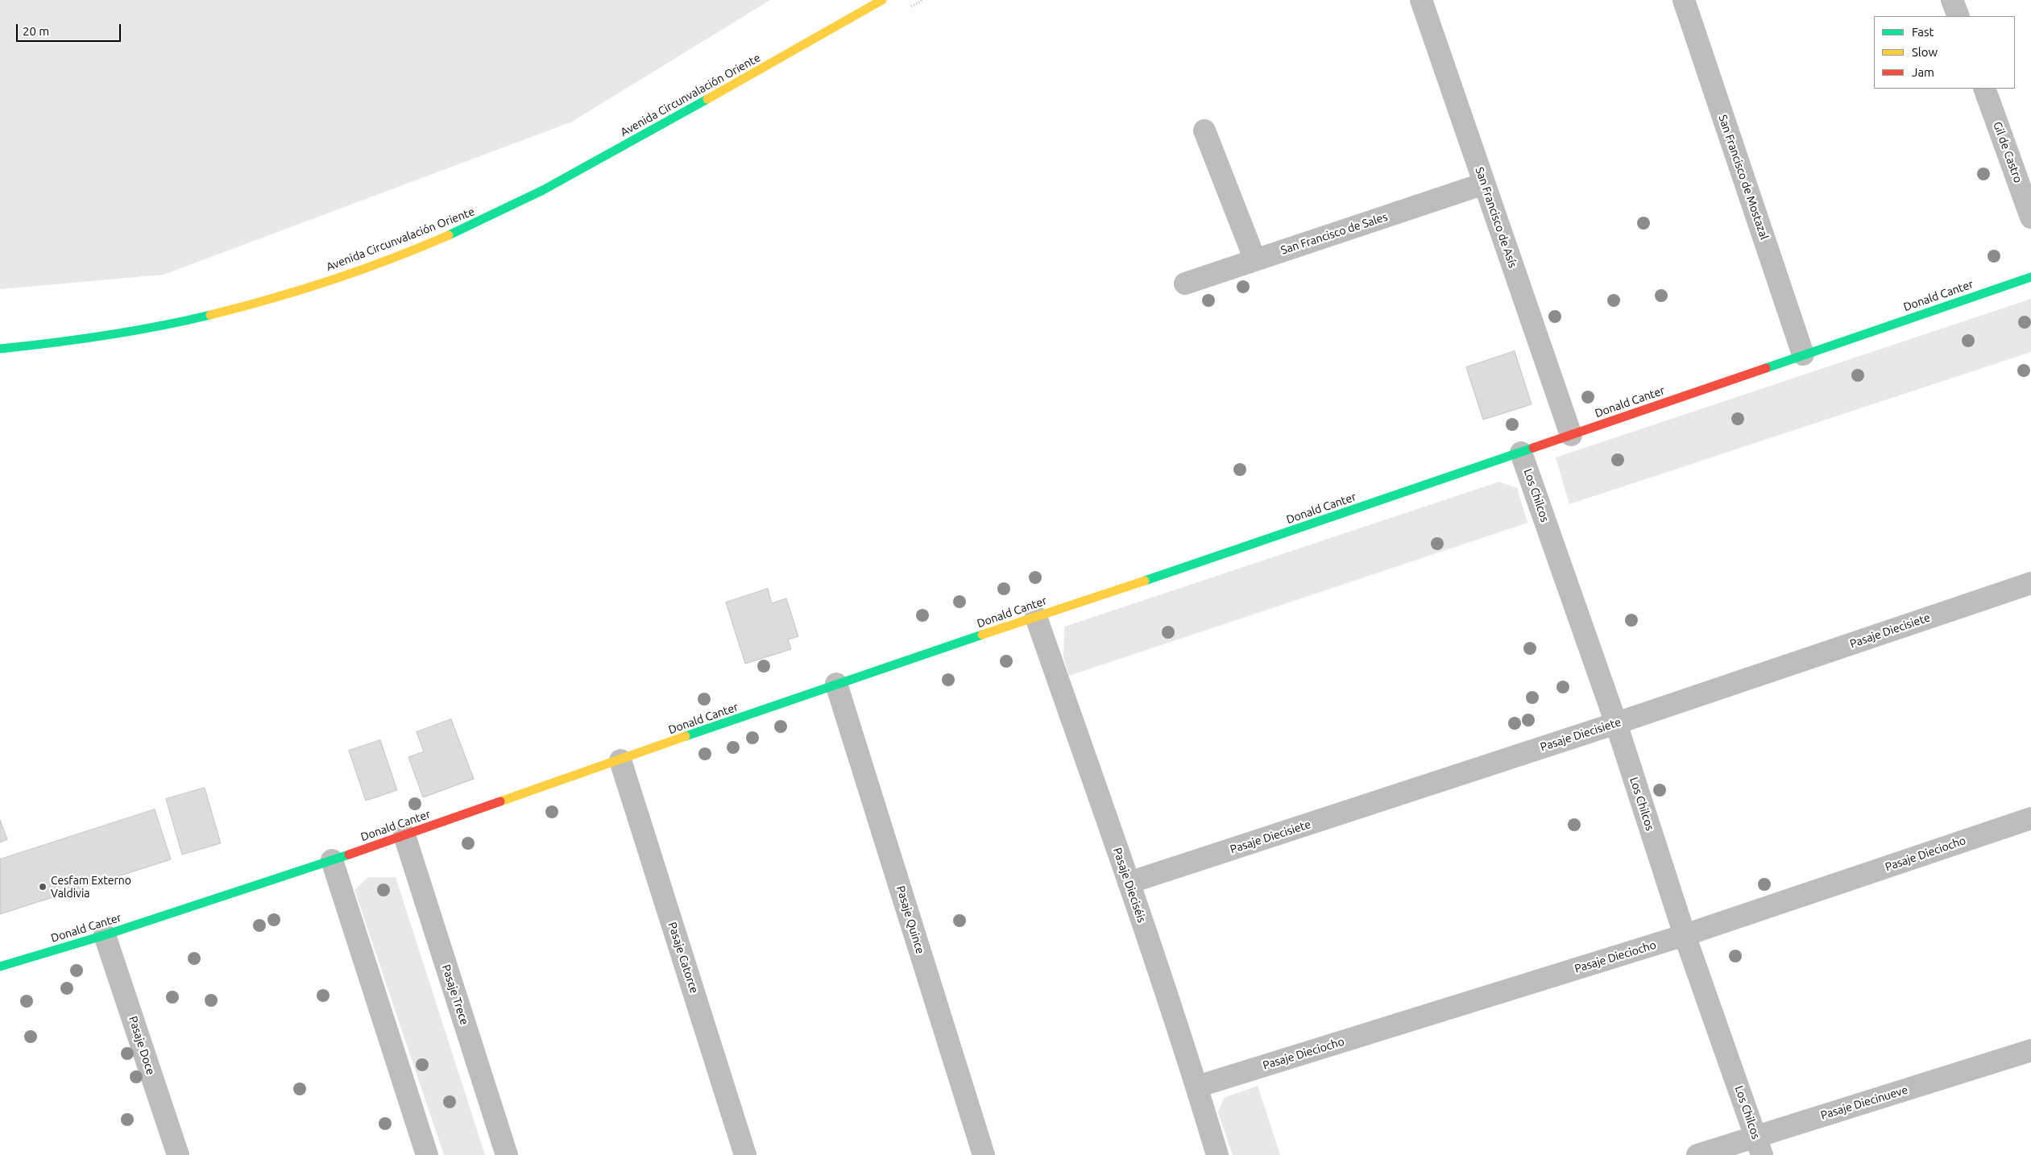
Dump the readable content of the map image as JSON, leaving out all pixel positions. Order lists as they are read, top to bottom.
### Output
{
  "streets": {
    "street": [
      "Avenida Circunvalación Oriente",
      "Gil de Castro",
      "San Francisco de Mostazal",
      "San Francisco de Asís",
      "San Francisco de Sales",
      "Donald Canter",
      "Los Chilcos",
      "Pasaje Diecisiete",
      "Pasaje Dieciocho",
      "Pasaje Dieciséis",
      "Pasaje Quince",
      "Pasaje Catorce",
      "Pasaje Trece",
      "Pasaje Doce",
      "Pasaje Diecinueve"
    ]
  },
  "crossings": [
    ["San Francisco de Mostazal", "Donald Canter"],
    ["San Francisco de Asís", "San Francisco de Sales"],
    ["San Francisco de Asís", "Donald Canter"],
    ["Donald Canter", "Los Chilcos"],
    ["Donald Canter", "Pasaje Dieciséis"],
    ["Donald Canter", "Pasaje Quince"],
    ["Donald Canter", "Pasaje Catorce"],
    ["Donald Canter", "Pasaje Trece"],
    ["Donald Canter", "Pasaje Doce"],
    ["Los Chilcos", "Pasaje Diecisiete"],
    ["Los Chilcos", "Pasaje Dieciocho"],
    ["Los Chilcos", "Pasaje Diecinueve"],
    ["Pasaje Diecisiete", "Pasaje Dieciséis"],
    ["Pasaje Dieciocho", "Pasaje Dieciséis"]
  ],
  "places": ["Cesfam Externo Valdivia"],
  "legend": ["Fast", "Slow", "Jam"],
  "scale_bar": "20 m"
}
